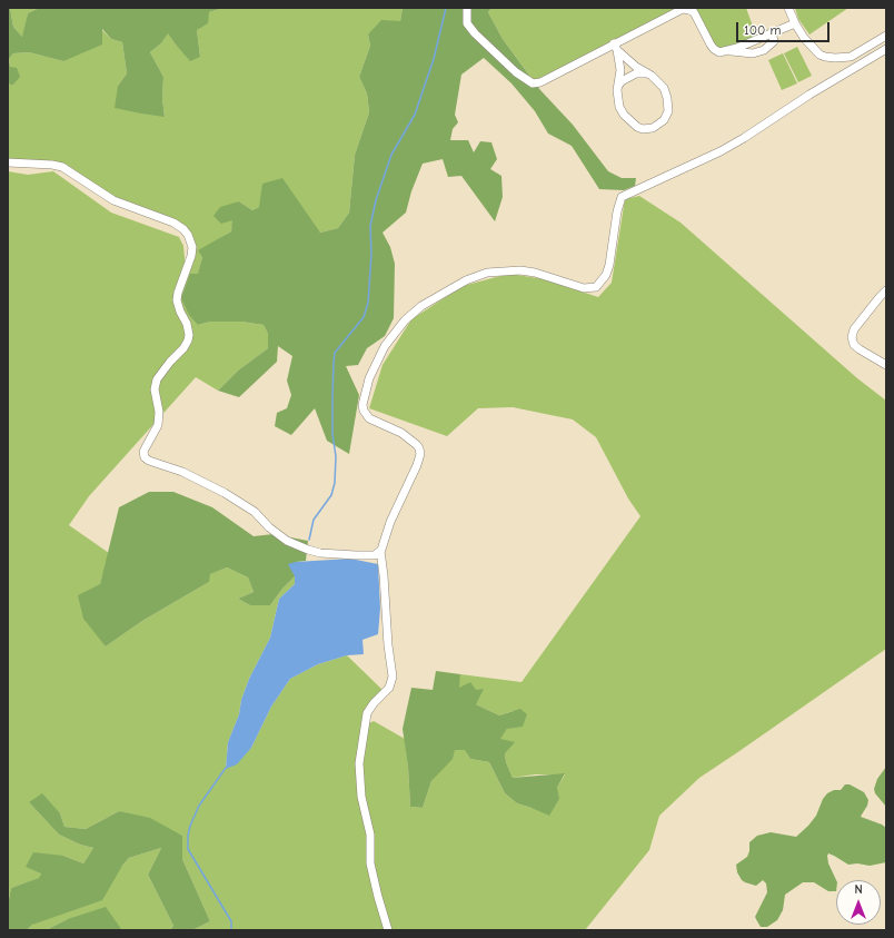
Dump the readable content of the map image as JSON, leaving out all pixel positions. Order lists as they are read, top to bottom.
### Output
{
  "scale_bar": "100 m",
  "north": "top"
}
